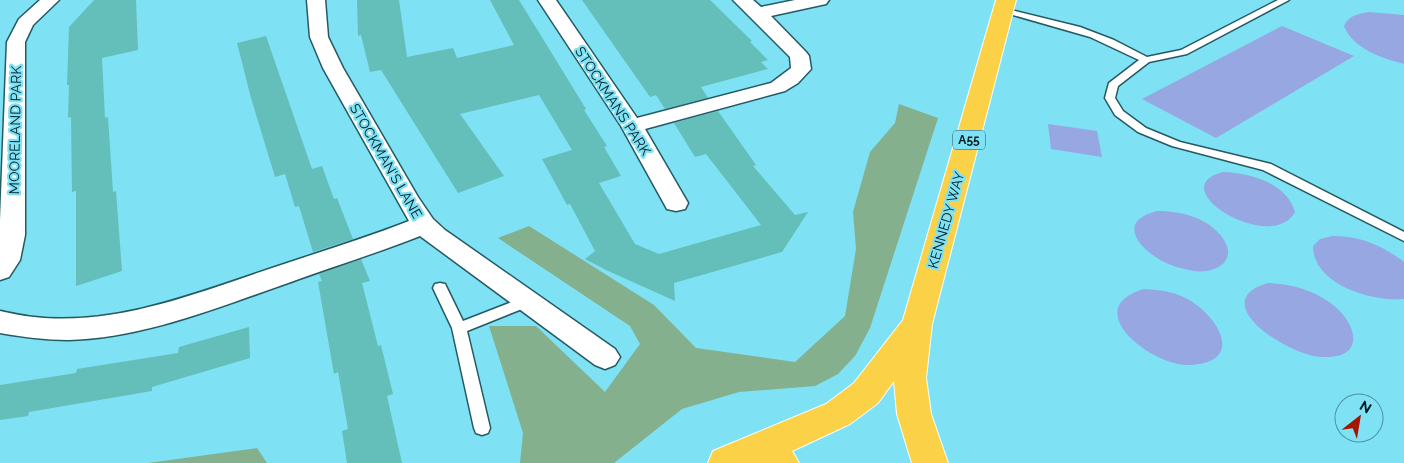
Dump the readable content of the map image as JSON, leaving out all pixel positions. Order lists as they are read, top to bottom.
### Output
{
  "streets": {
    "highway": ["A55", "KENNEDY WAY"],
    "street": ["STOCKMANS PARK", "MOORELAND PARK", "STOCKMAN'S LANE"]
  },
  "north": "top right"
}
